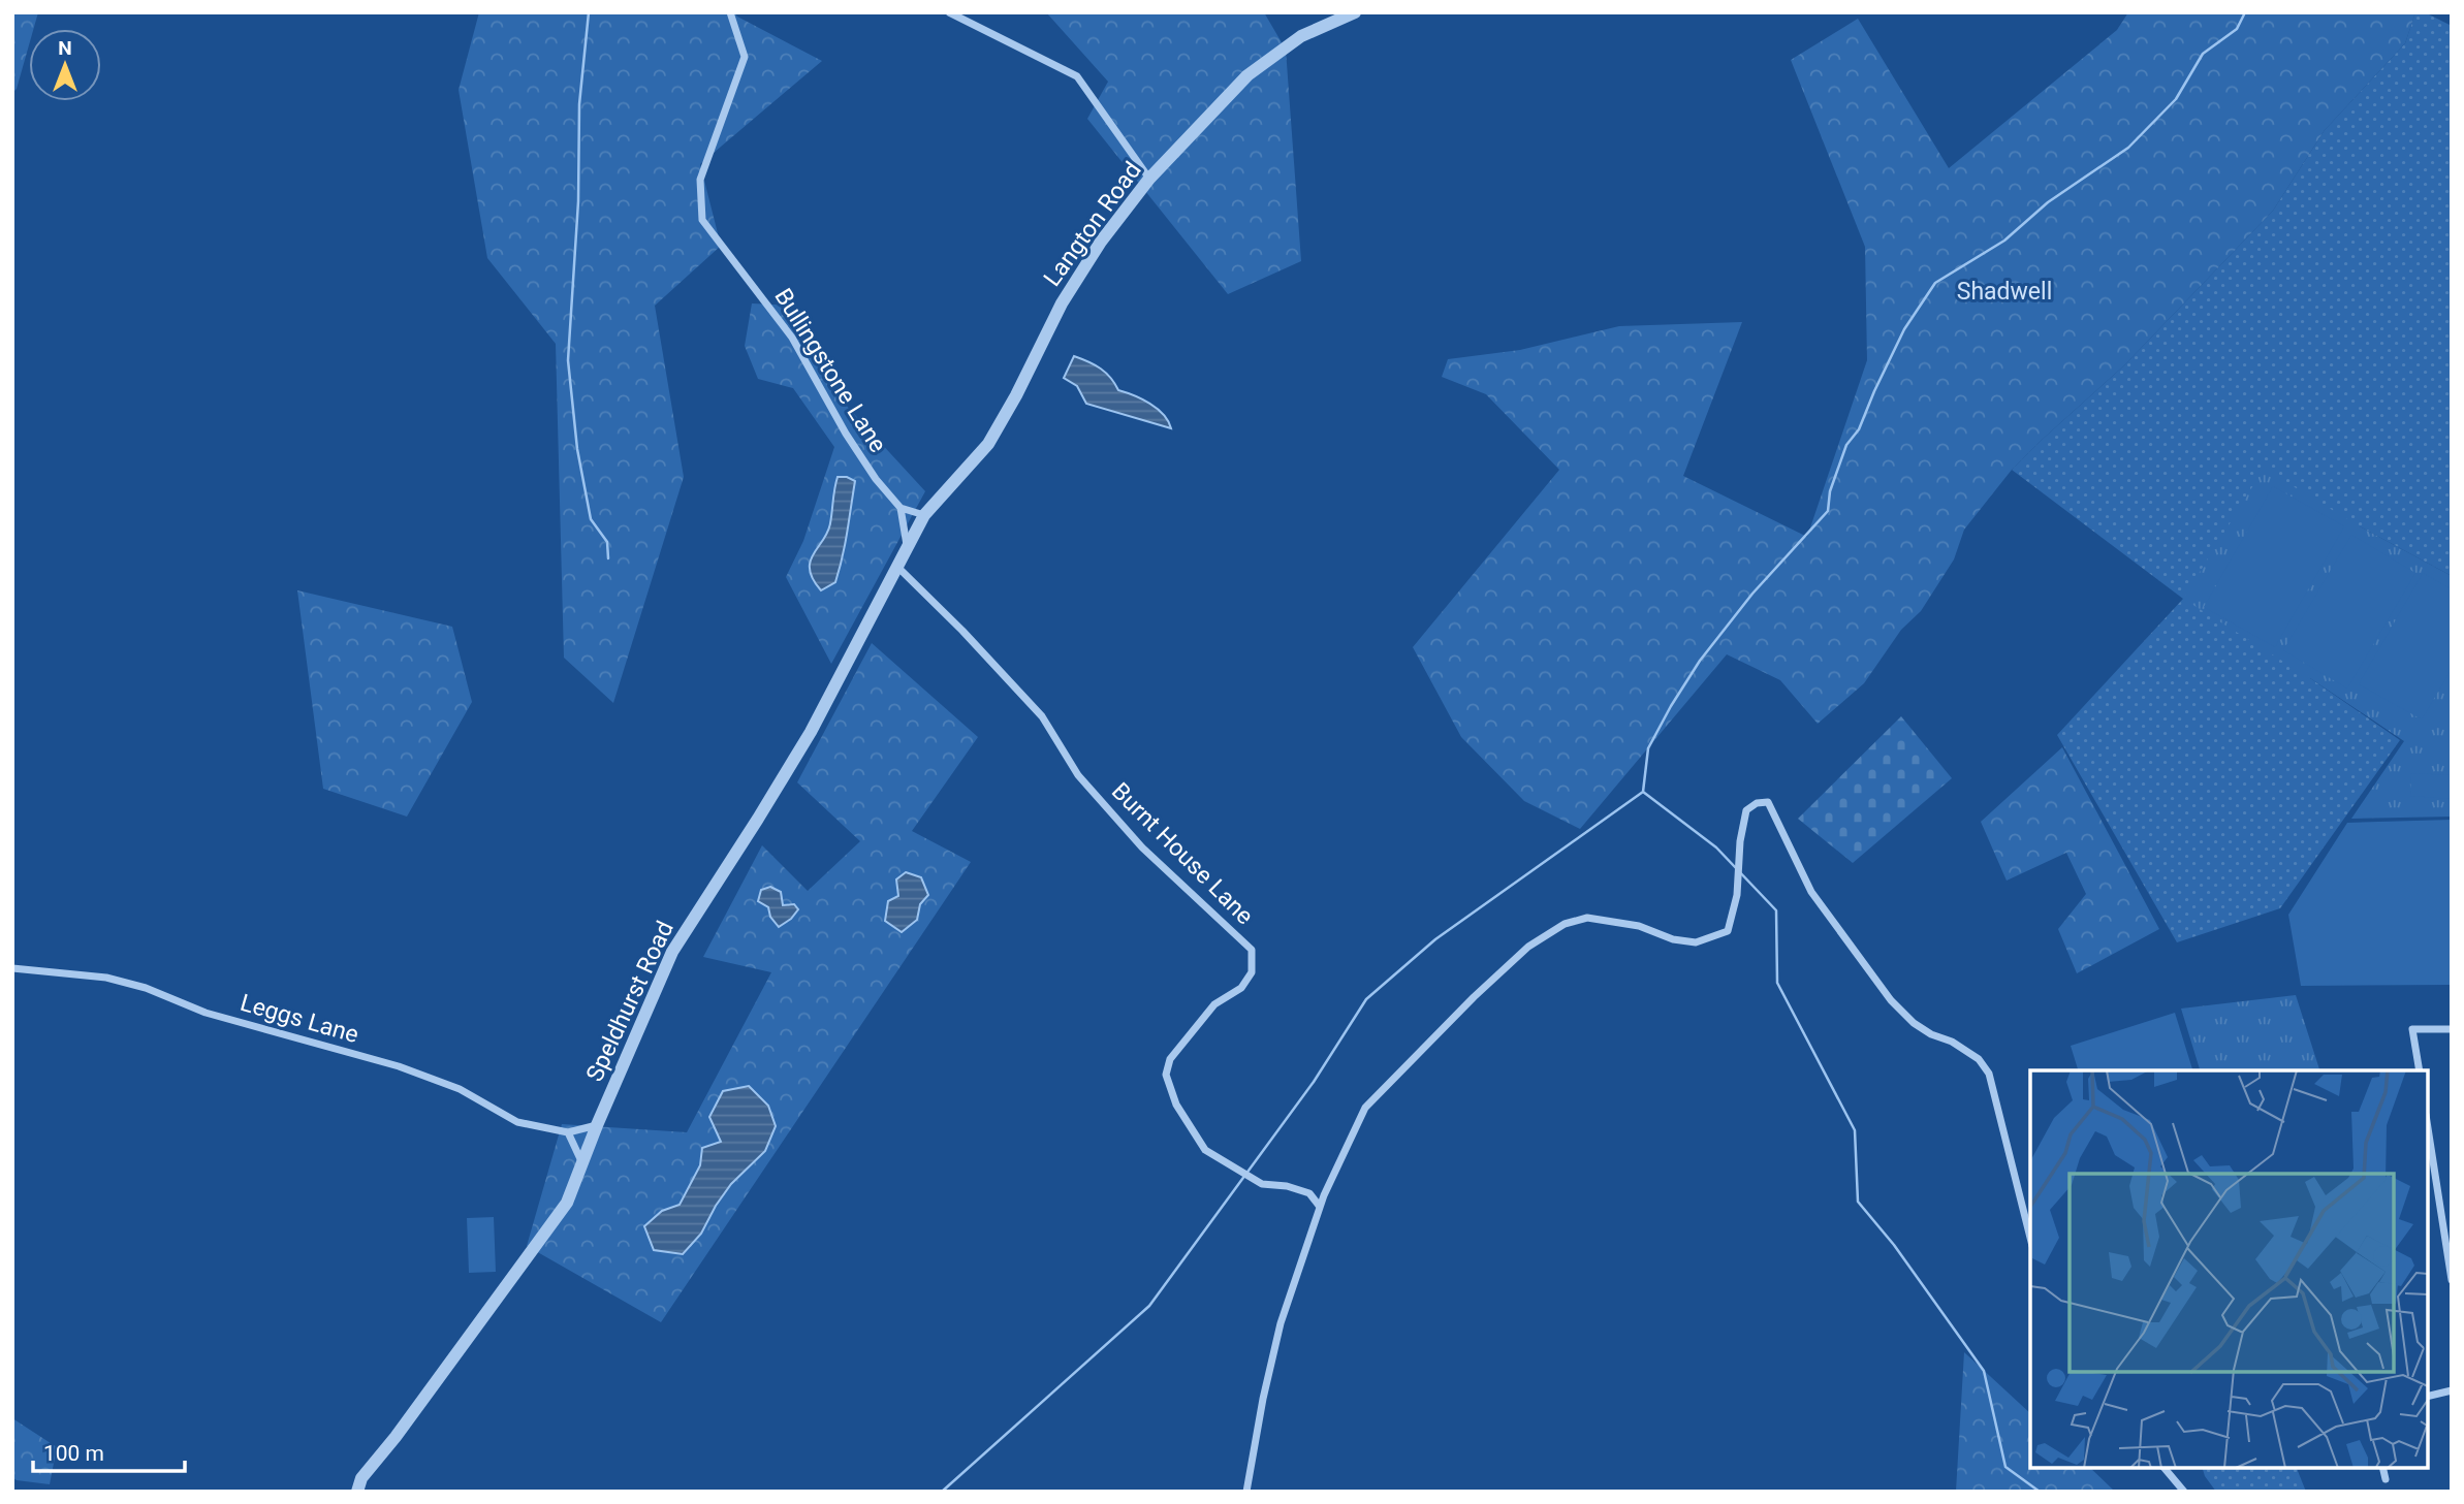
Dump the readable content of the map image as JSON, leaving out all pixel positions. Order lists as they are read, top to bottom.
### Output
{
  "streets": {
    "street": [
      "Langton Road",
      "Bullingstone Lane",
      "Burnt House Lane",
      "Speldhurst Road",
      "Leggs Lane"
    ]
  },
  "crossings": [
    ["Langton Road", "Speldhurst Road"],
    ["Burnt House Lane", "Speldhurst Road"],
    ["Speldhurst Road", "Leggs Lane"]
  ],
  "parks": ["Shadwell"],
  "scale_bar": "100 m",
  "north": "top"
}
